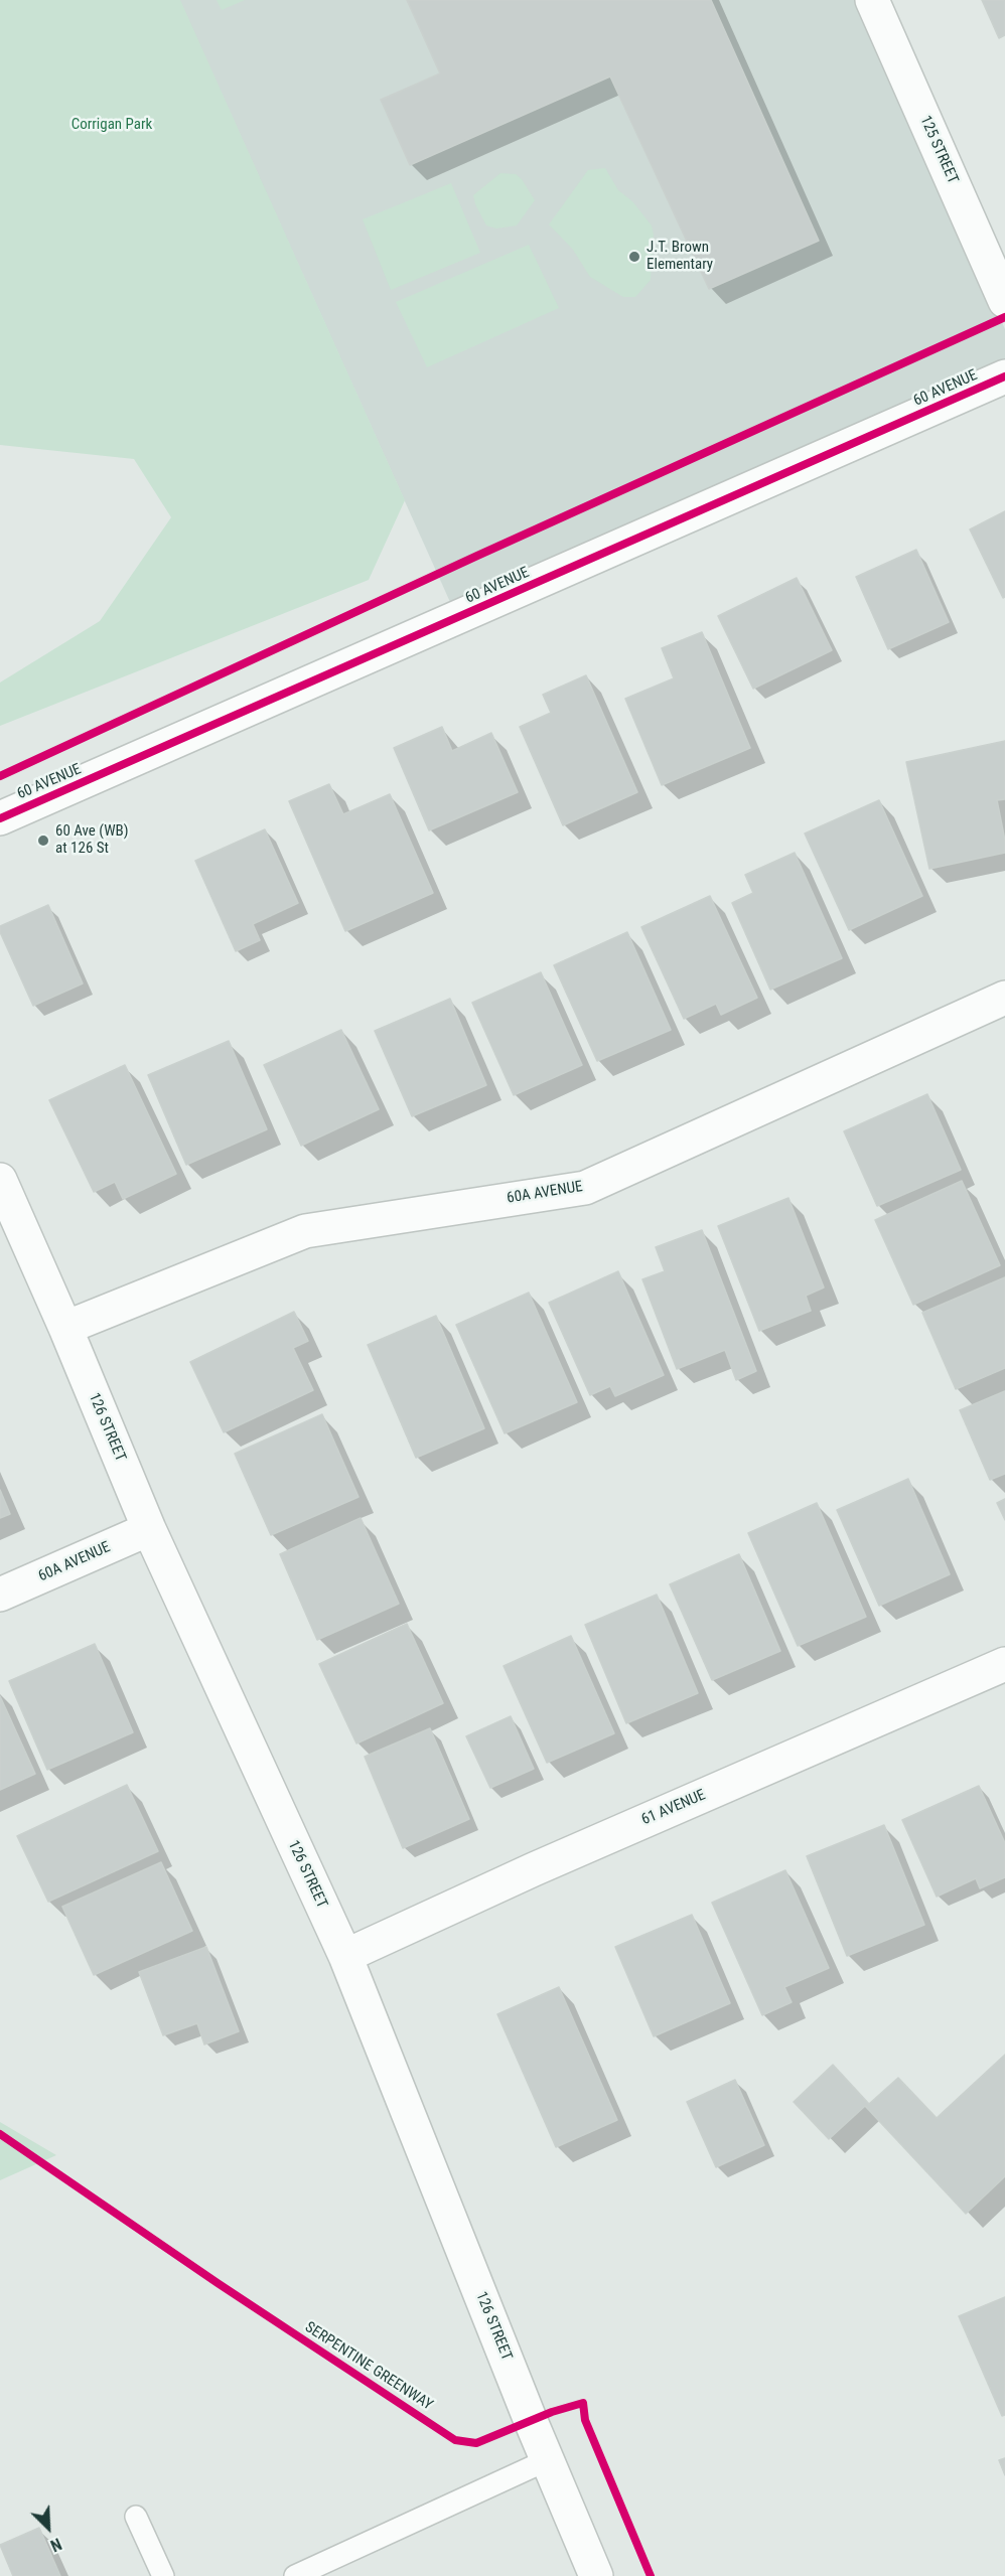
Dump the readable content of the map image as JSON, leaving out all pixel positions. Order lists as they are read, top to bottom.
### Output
{
  "streets": {
    "street": [
      "125 STREET",
      "60 AVENUE",
      "60A AVENUE",
      "126 STREET",
      "61 AVENUE"
    ],
    "cycle path": ["SERPENTINE GREENWAY"]
  },
  "crossings": [
    ["60A AVENUE", "126 STREET"],
    ["126 STREET", "61 AVENUE"]
  ],
  "parks": ["Corrigan Park"],
  "places": ["J.T. Brown Elementary", "60 Ave (WB) at 126 St"],
  "north": "bottom right"
}
